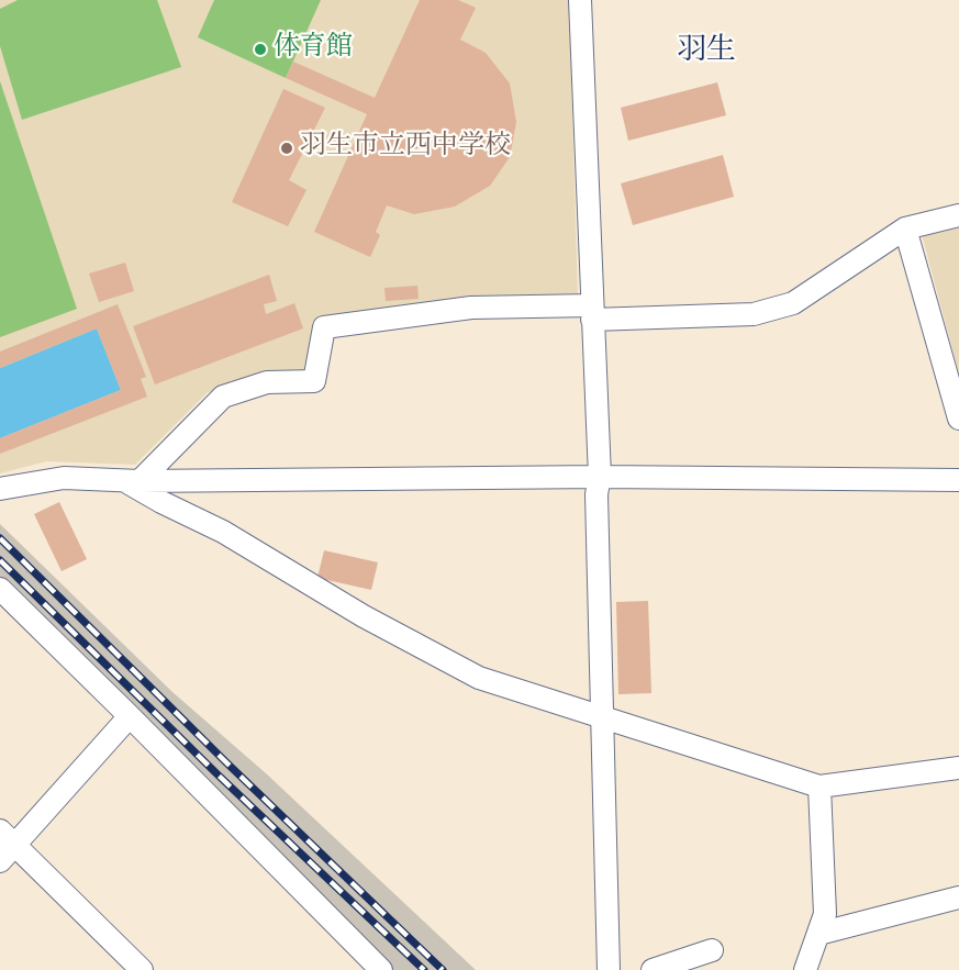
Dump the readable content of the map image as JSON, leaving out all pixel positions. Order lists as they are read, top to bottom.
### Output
{
  "districts": ["羽生"],
  "places": ["体育館", "羽生市立西中学校"]
}
